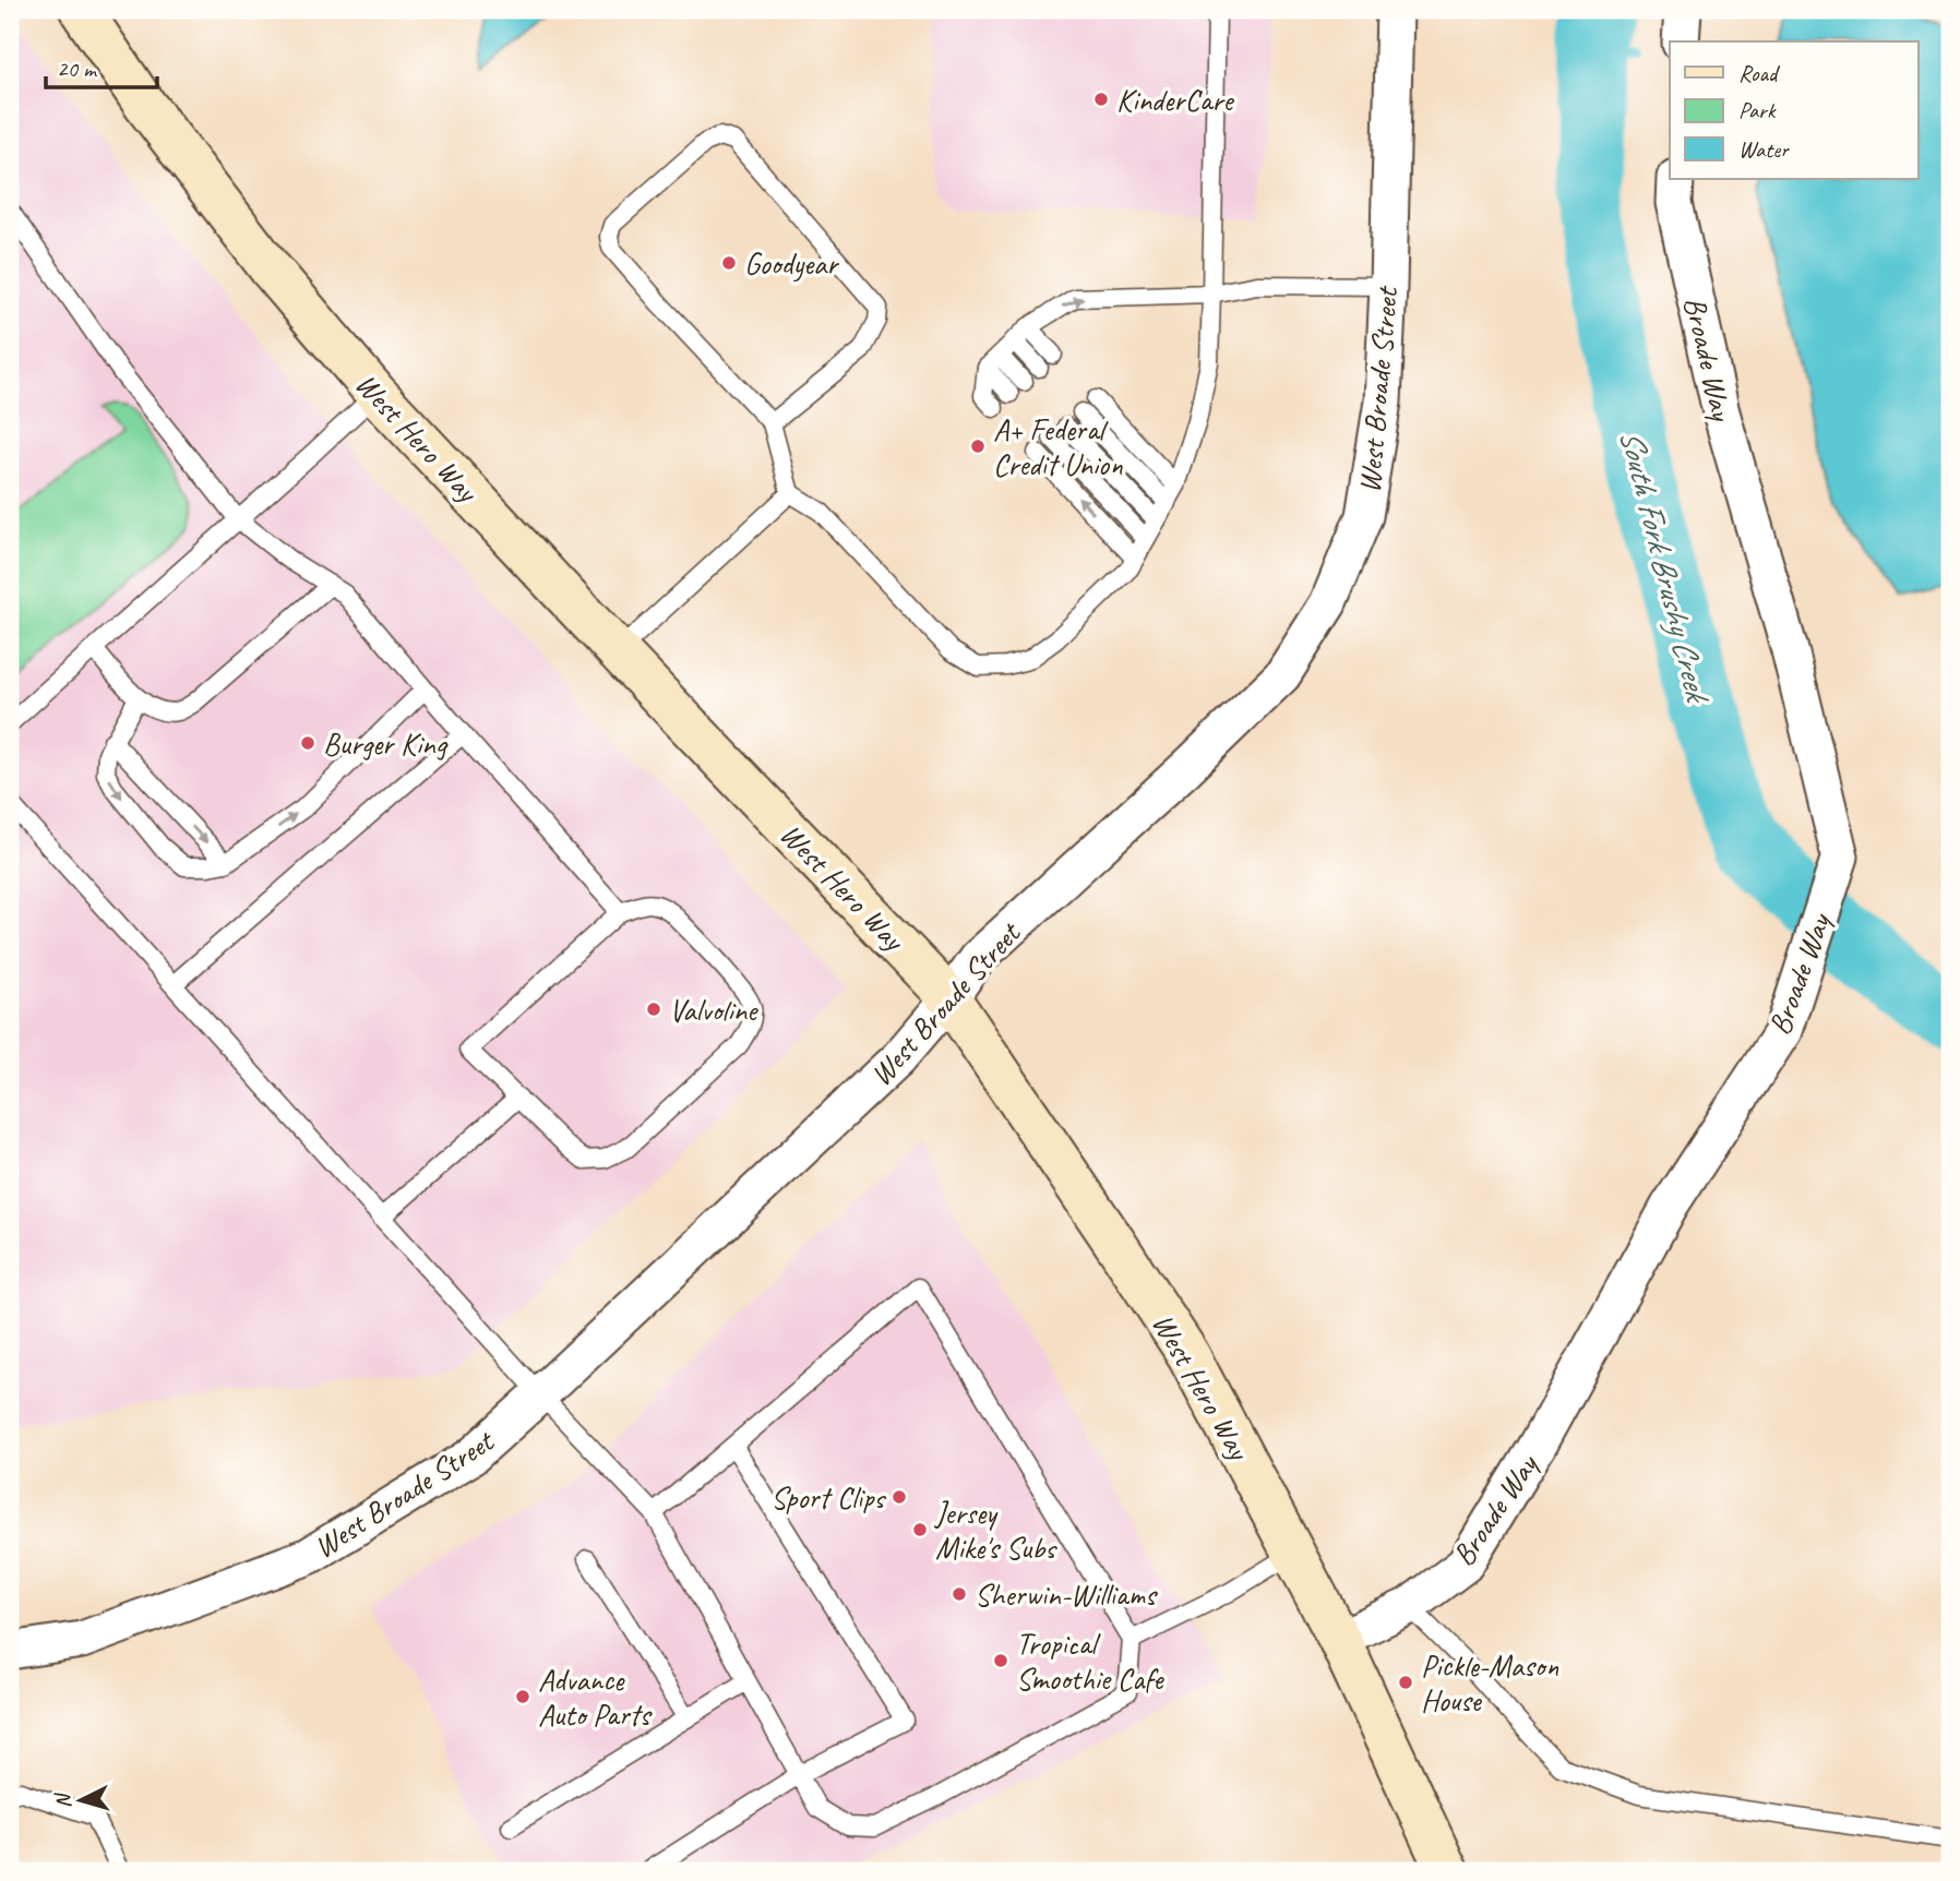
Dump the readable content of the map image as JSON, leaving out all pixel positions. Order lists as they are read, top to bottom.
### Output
{
  "streets": {
    "main road": ["West Hero Way"],
    "street": ["Broade Way", "West Broade Street"]
  },
  "crossings": [
    ["Broade Way", "West Hero Way"],
    ["West Broade Street", "West Hero Way"]
  ],
  "water": ["South Fork Brushy Creek"],
  "places": [
    "KinderCare",
    "Goodyear",
    "A+ Federal Credit Union",
    "Burger King",
    "Valvoline",
    "Sport Clips",
    "Jersey Mike's Subs",
    "Sherwin-Williams",
    "Tropical Smoothie Cafe",
    "Pickle-Mason House",
    "Advance Auto Parts"
  ],
  "legend": ["Road", "Park", "Water"],
  "scale_bar": "20 m",
  "north": "left"
}
